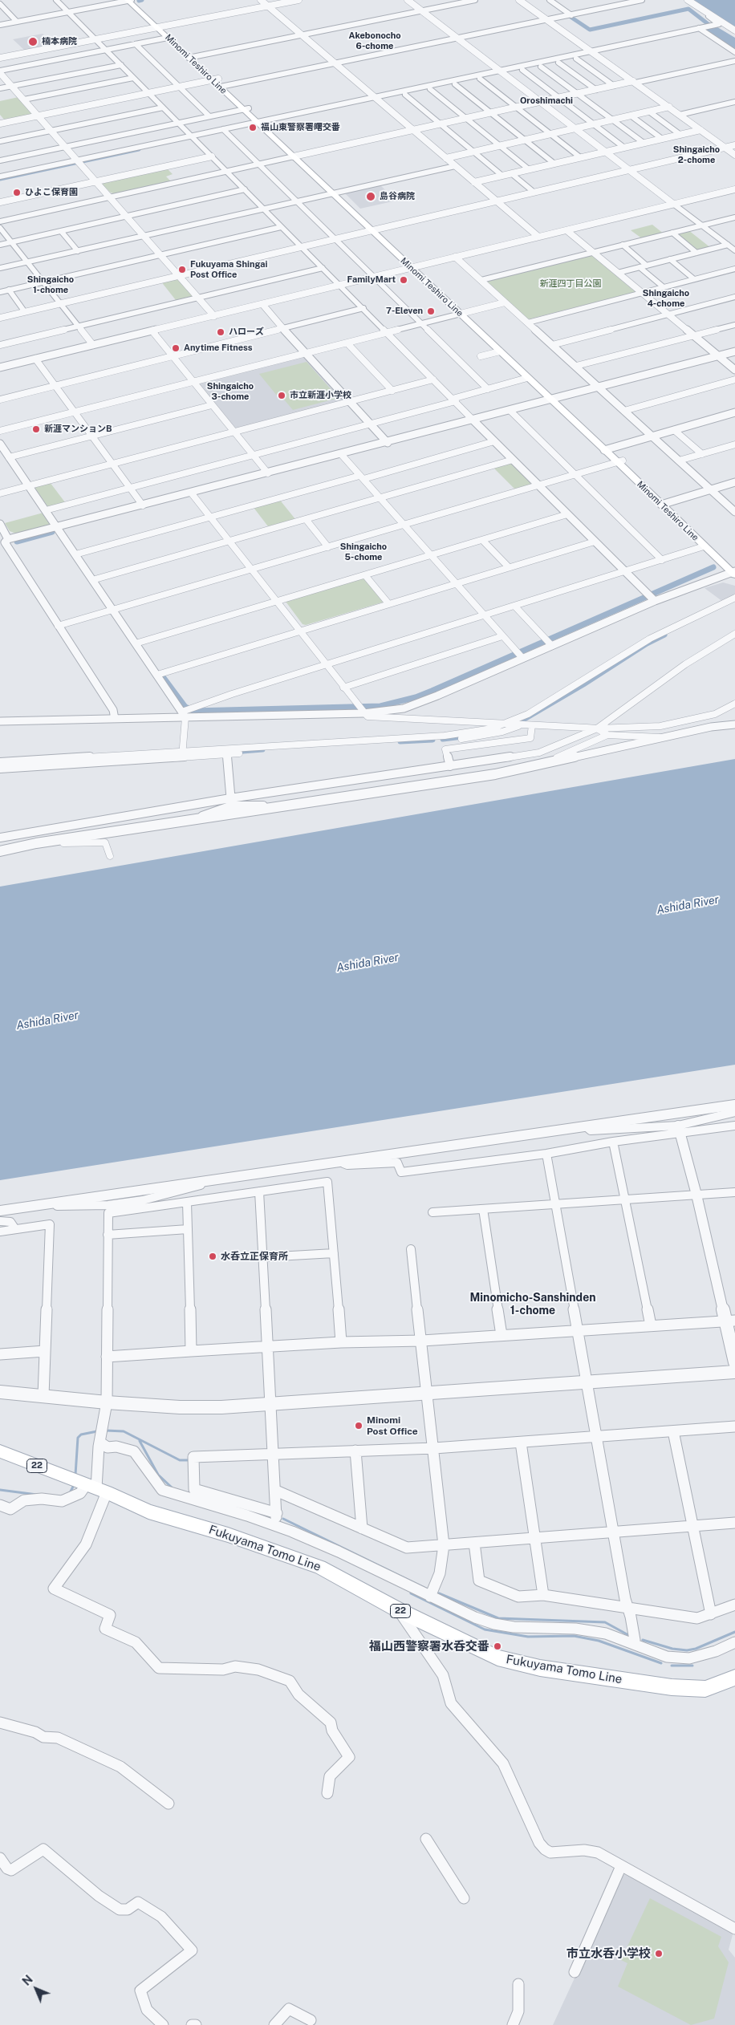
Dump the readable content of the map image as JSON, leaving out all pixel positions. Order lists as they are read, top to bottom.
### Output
{
  "streets": {
    "main road": ["Minomi Teshiro Line", "22", "Fukuyama Tomo Line"]
  },
  "districts": [
    "Akebonocho 6-chome",
    "Oroshimachi",
    "Shingaicho 2-chome",
    "Shingaicho 1-chome",
    "Shingaicho 4-chome",
    "Shingaicho 3-chome",
    "Shingaicho 5-chome",
    "Minomicho-Sanshinden 1-chome"
  ],
  "water": ["Ashida River"],
  "parks": ["新涯四丁目公園"],
  "places": [
    "楠本病院",
    "福山東警察署曙交番",
    "ひよこ保育園",
    "島谷病院",
    "Fukuyama Shingai Post Office",
    "FamilyMart",
    "7-Eleven",
    "ハローズ",
    "Anytime Fitness",
    "市立新涯小学校",
    "新涯マンションB",
    "水呑立正保育所",
    "Minomi Post Office",
    "福山西警察署水呑交番",
    "市立水呑小学校"
  ],
  "north": "top left"
}
